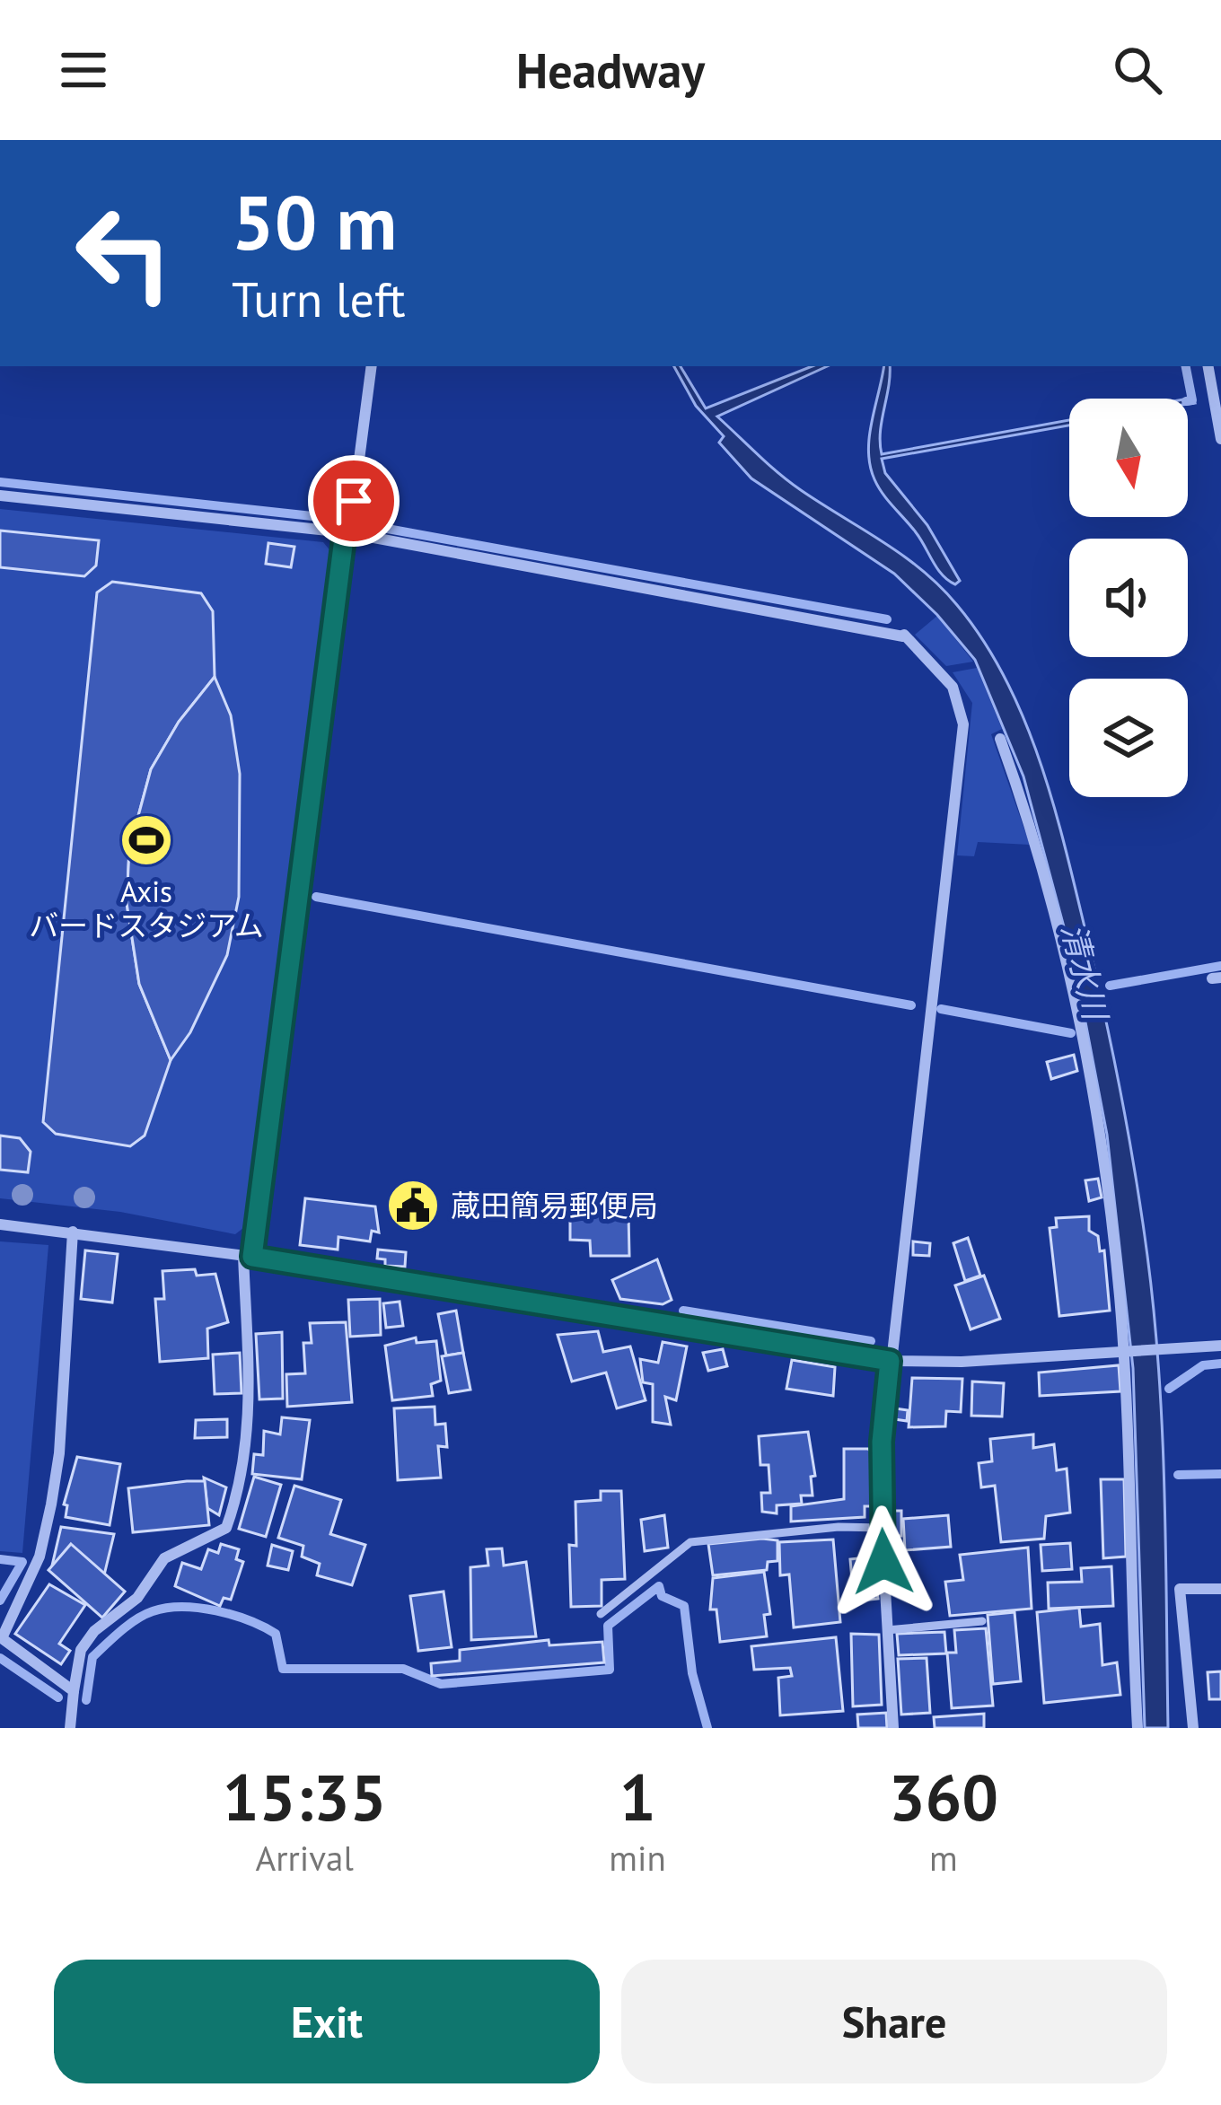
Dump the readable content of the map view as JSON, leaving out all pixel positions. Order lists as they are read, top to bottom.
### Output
{
  "water": ["清水川"],
  "places": {
    "sports": ["Axis バードスタジアム"],
    "public building": ["蔵田簡易郵便局"]
  },
  "north": "bottom",
  "page": {
    "header": "Headway",
    "turn": ["50 m", "Turn left"],
    "eta": [
      "15:35",
      "Arrival",
      "1",
      "min",
      "360",
      "m"
    ],
    "buttons": ["Exit", "Share"]
  }
}
